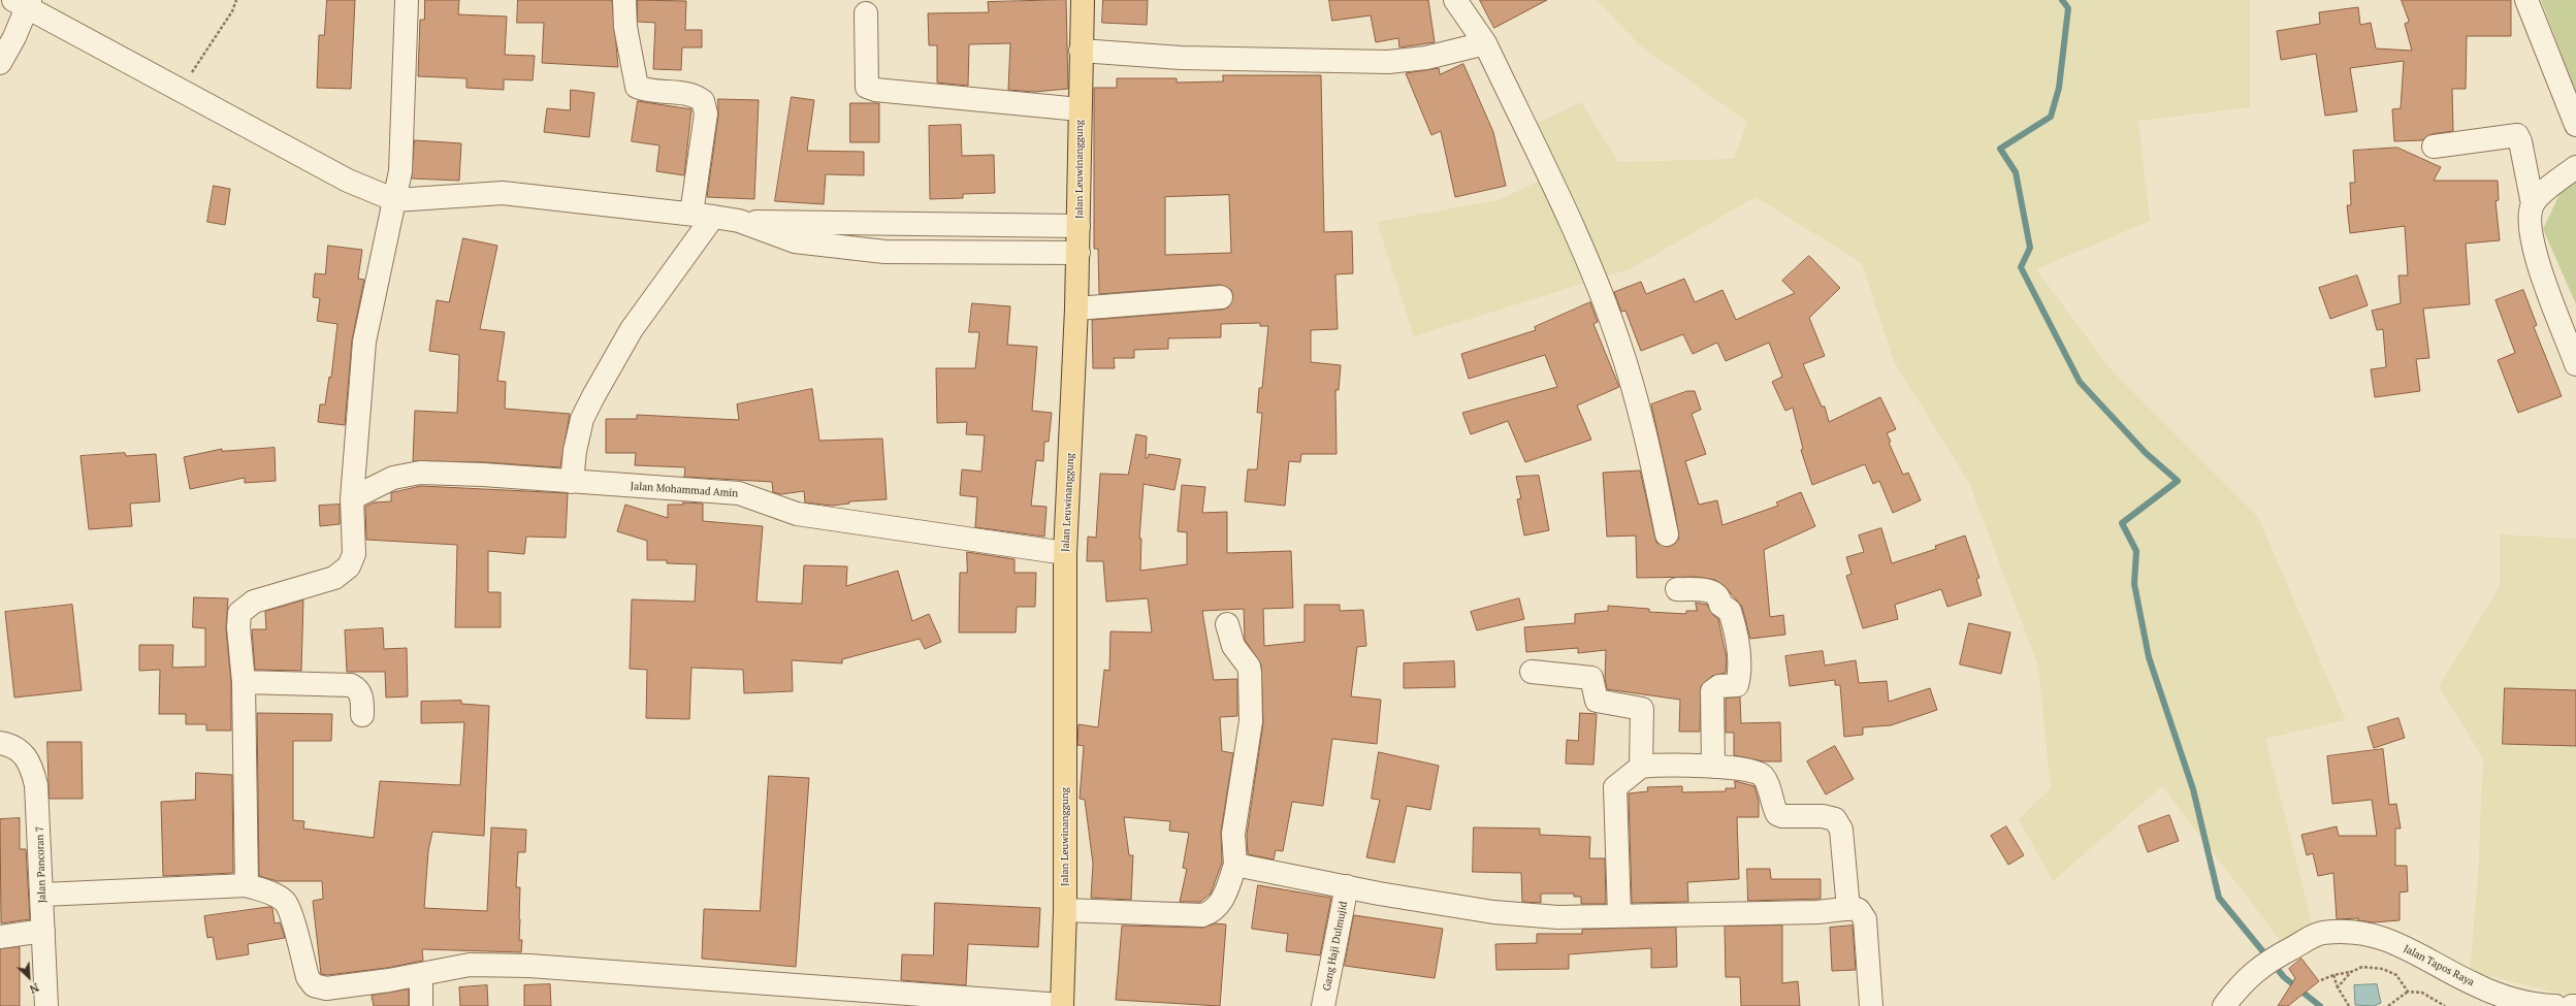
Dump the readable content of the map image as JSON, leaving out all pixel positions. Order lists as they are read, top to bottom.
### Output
{
  "streets": {
    "main road": ["Jalan Leuwinanggung"],
    "street": [
      "Jalan Mohammad Amin",
      "Jalan Pancoran 7",
      "Gang Haji Dulmujid",
      "Jalan Tapos Raya"
    ]
  },
  "crossings": [
    ["Jalan Leuwinanggung", "Jalan Mohammad Amin"]
  ],
  "north": "bottom right"
}
